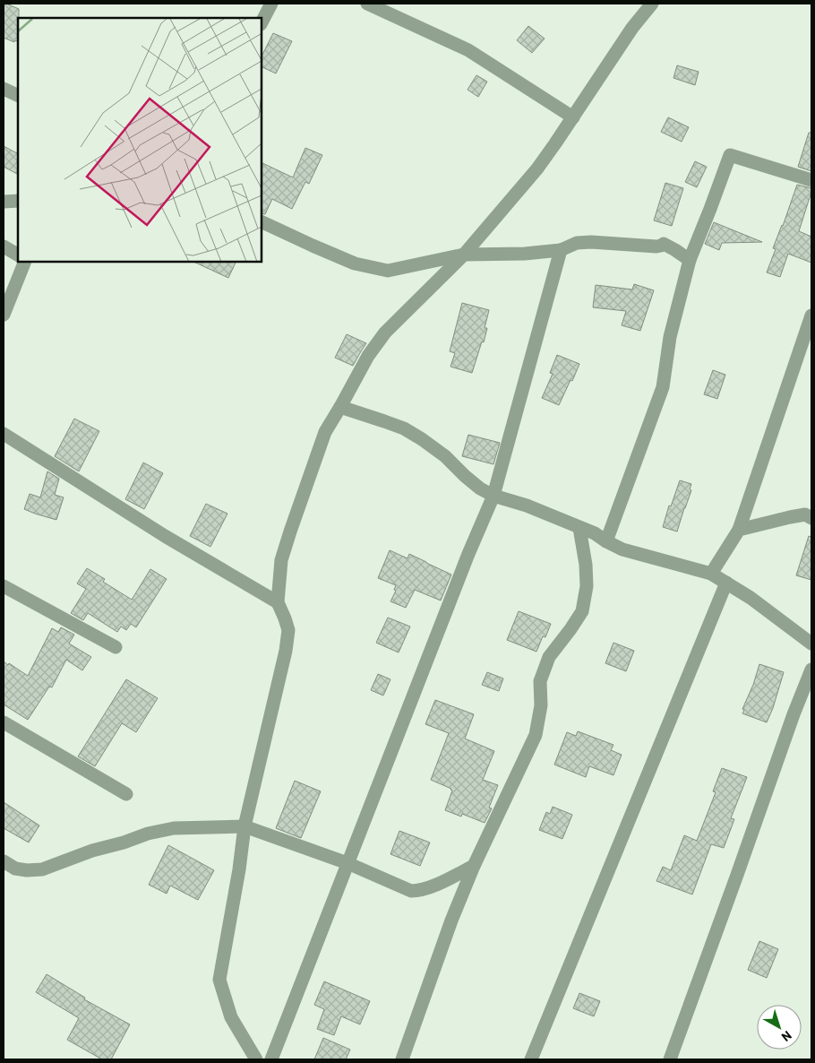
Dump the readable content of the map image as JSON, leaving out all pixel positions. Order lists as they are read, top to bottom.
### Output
{
  "north": "bottom right"
}
